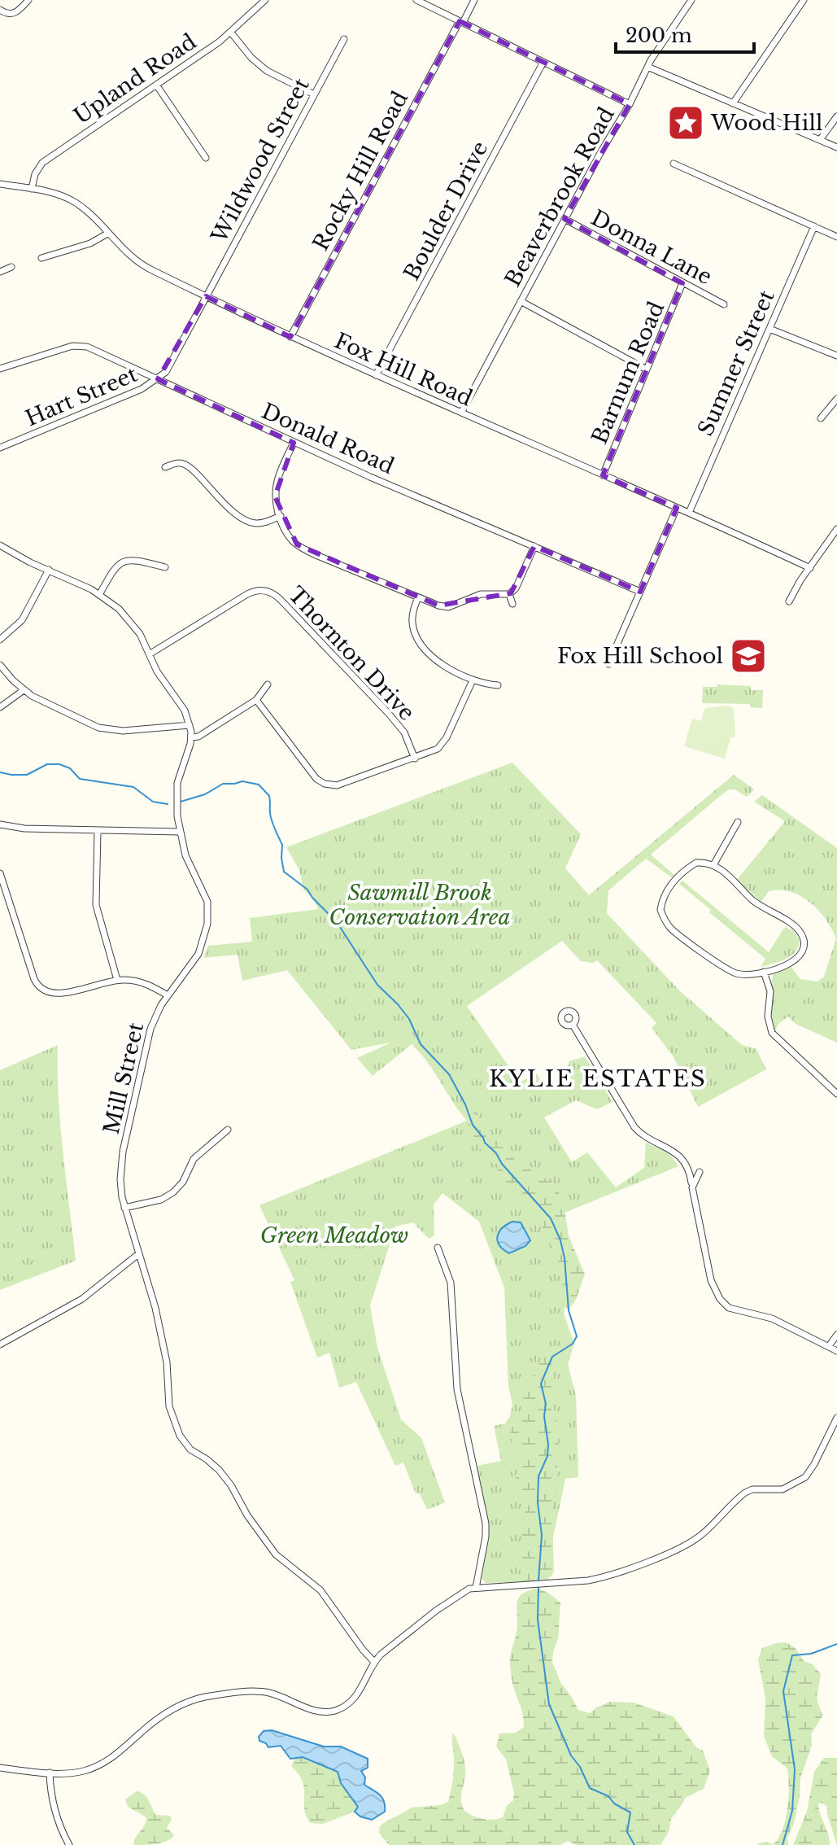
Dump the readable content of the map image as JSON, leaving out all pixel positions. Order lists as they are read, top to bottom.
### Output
{
  "streets": {
    "street": [
      "Upland Road",
      "Wildwood Street",
      "Rocky Hill Road",
      "Beaverbrook Road",
      "Boulder Drive",
      "Donna Lane",
      "Sumner Street",
      "Fox Hill Road",
      "Barnum Road",
      "Hart Street",
      "Donald Road",
      "Thornton Drive",
      "Mill Street"
    ]
  },
  "crossings": [
    ["Upland Road", "Fox Hill Road"],
    ["Wildwood Street", "Fox Hill Road"],
    ["Wildwood Street", "Hart Street"],
    ["Rocky Hill Road", "Fox Hill Road"],
    ["Beaverbrook Road", "Donna Lane"],
    ["Beaverbrook Road", "Fox Hill Road"],
    ["Boulder Drive", "Fox Hill Road"],
    ["Donna Lane", "Barnum Road"],
    ["Sumner Street", "Fox Hill Road"],
    ["Fox Hill Road", "Barnum Road"],
    ["Fox Hill Road", "Hart Street"],
    ["Hart Street", "Donald Road"],
    ["Thornton Drive", "Mill Street"]
  ],
  "districts": ["KYLIE ESTATES"],
  "parks": ["Sawmill Brook Conservation Area", "Green Meadow"],
  "places": {
    "place": ["Wood Hill"],
    "school or university": ["Fox Hill School"]
  },
  "scale_bar": "200 m"
}
